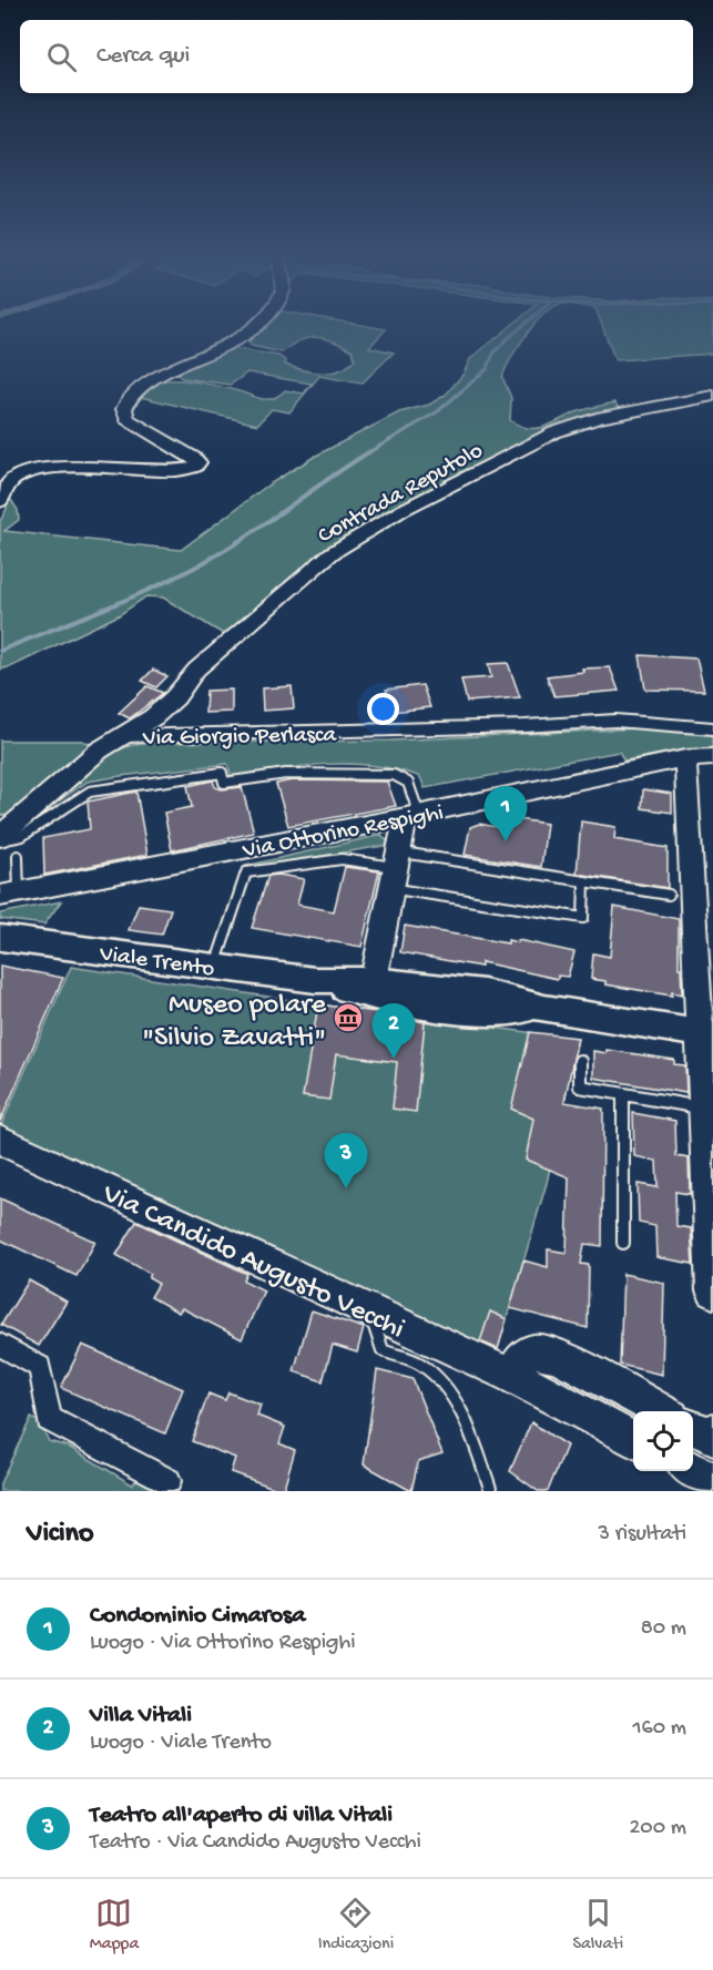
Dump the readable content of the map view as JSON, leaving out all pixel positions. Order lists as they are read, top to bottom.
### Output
{
  "streets": {
    "main road": ["Viale Trento"],
    "street": [
      "Contrada Reputolo",
      "Via Giorgio Perlasca",
      "Via Ottorino Respighi",
      "Via Candido Augusto Vecchi"
    ]
  },
  "crossings": [
    ["Contrada Reputolo", "Via Giorgio Perlasca"]
  ],
  "places": {
    "museum": ["Museo polare \"Silvio Zavatti\""]
  },
  "page": {
    "search": "Cerca qui",
    "pins": ["1", "2", "3"],
    "heading": ["Vicino", "3 risultati"],
    "list": [
      {
        "mark": "1",
        "name": "Condominio Cimarosa",
        "note": "Luogo · Via Ottorino Respighi",
        "value": "80 m"
      },
      {
        "mark": "2",
        "name": "Villa Vitali",
        "note": "Luogo · Viale Trento",
        "value": "160 m"
      },
      {
        "mark": "3",
        "name": "Teatro all'aperto di villa Vitali",
        "note": "Teatro · Via Candido Augusto Vecchi",
        "value": "200 m"
      }
    ],
    "nav": ["Mappa", "Indicazioni", "Salvati"]
  }
}
